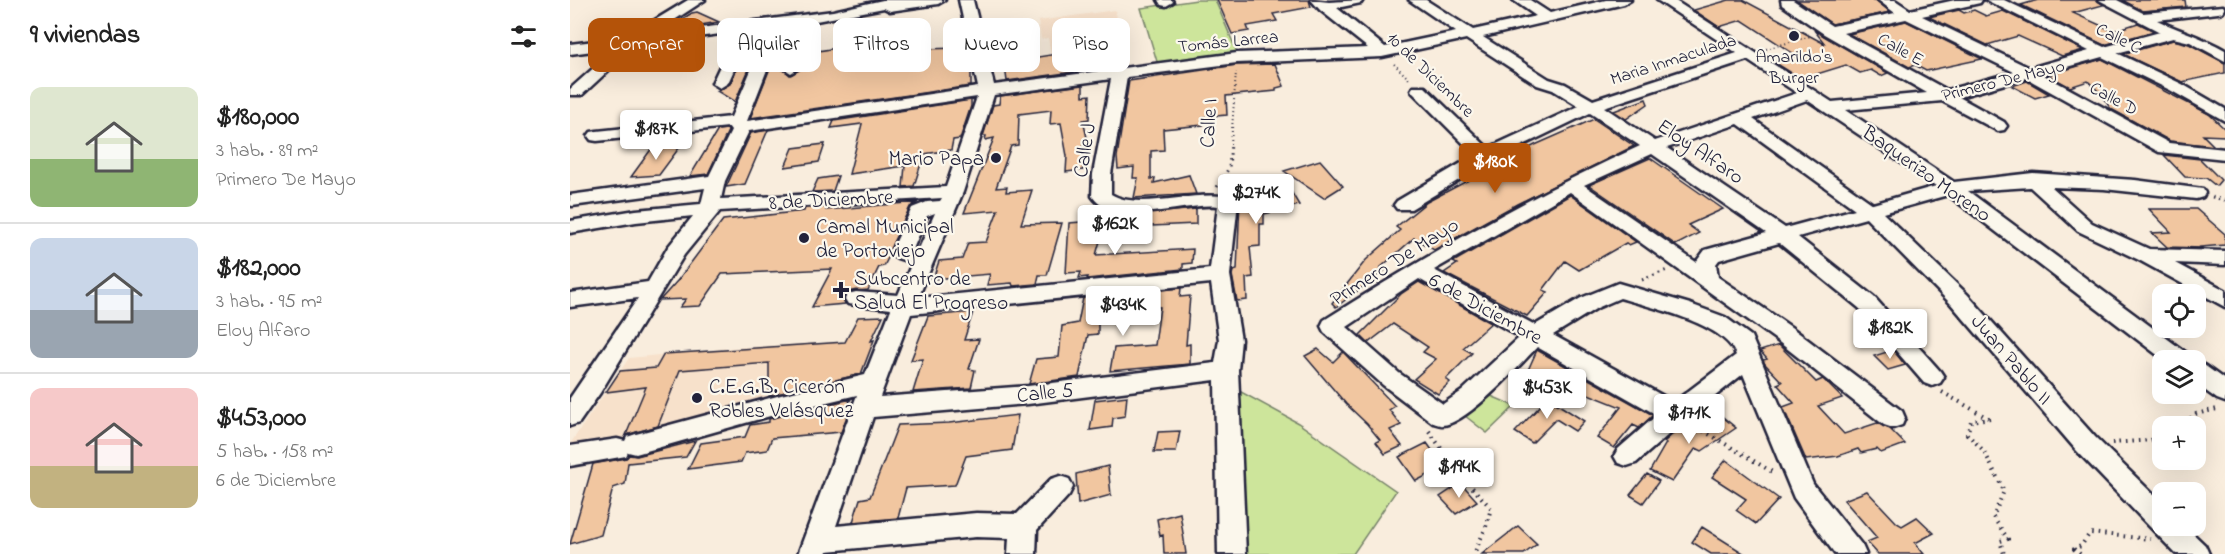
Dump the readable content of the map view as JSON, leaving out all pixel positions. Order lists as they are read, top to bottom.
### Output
{
  "streets": {
    "street": [
      "Calle C",
      "Tomás Larrea",
      "Calle E",
      "Maria Inmaculada",
      "10 de Diciembre",
      "Primero De Mayo",
      "Calle D",
      "Calle J",
      "Eloy Alfaro",
      "Baquerizo Moreno",
      "8 de Diciembre",
      "6 de Diciembre",
      "Juan Pablo II",
      "Calle 5"
    ],
    "path": ["Calle I"]
  },
  "crossings": [
    ["Calle C", "Primero De Mayo"],
    ["Tomás Larrea", "10 de Diciembre"],
    ["Tomás Larrea", "Calle I"],
    ["Tomás Larrea", "Calle J"],
    ["Tomás Larrea", "Eloy Alfaro"],
    ["Calle E", "Maria Inmaculada"],
    ["Calle E", "Primero De Mayo"],
    ["Maria Inmaculada", "10 de Diciembre"],
    ["Maria Inmaculada", "Eloy Alfaro"],
    ["Maria Inmaculada", "Baquerizo Moreno"],
    ["Primero De Mayo", "Calle D"],
    ["Primero De Mayo", "Eloy Alfaro"],
    ["Primero De Mayo", "Baquerizo Moreno"],
    ["Primero De Mayo", "6 de Diciembre"],
    ["Primero De Mayo", "Juan Pablo II"],
    ["Calle I", "Calle J"]
  ],
  "places": {
    "other": [
      "Amarildo's Burger",
      "Mario Papa",
      "Camal Municipal de Portoviejo",
      "C.E.G.B. Cicerón Robles Velásquez"
    ],
    "health": ["Subcentro de Salud El Progreso"]
  },
  "page": {
    "heading": "9 viviendas",
    "chip": [
      "Comprar",
      "Alquilar",
      "Filtros",
      "Nuevo",
      "Piso"
    ],
    "list": [
      {
        "name": "$180,000",
        "note": "3 hab. · 89 m² · Primero De Mayo"
      },
      {
        "name": "$182,000",
        "note": "3 hab. · 95 m² · Eloy Alfaro"
      },
      {
        "name": "$453,000",
        "note": "5 hab. · 158 m² · 6 de Diciembre"
      }
    ],
    "price": [
      "$187K",
      "$180K",
      "$274K",
      "$162K",
      "$434K",
      "$182K",
      "$453K",
      "$171K",
      "$194K"
    ],
    "map_buttons": ["+", "−"]
  }
}
